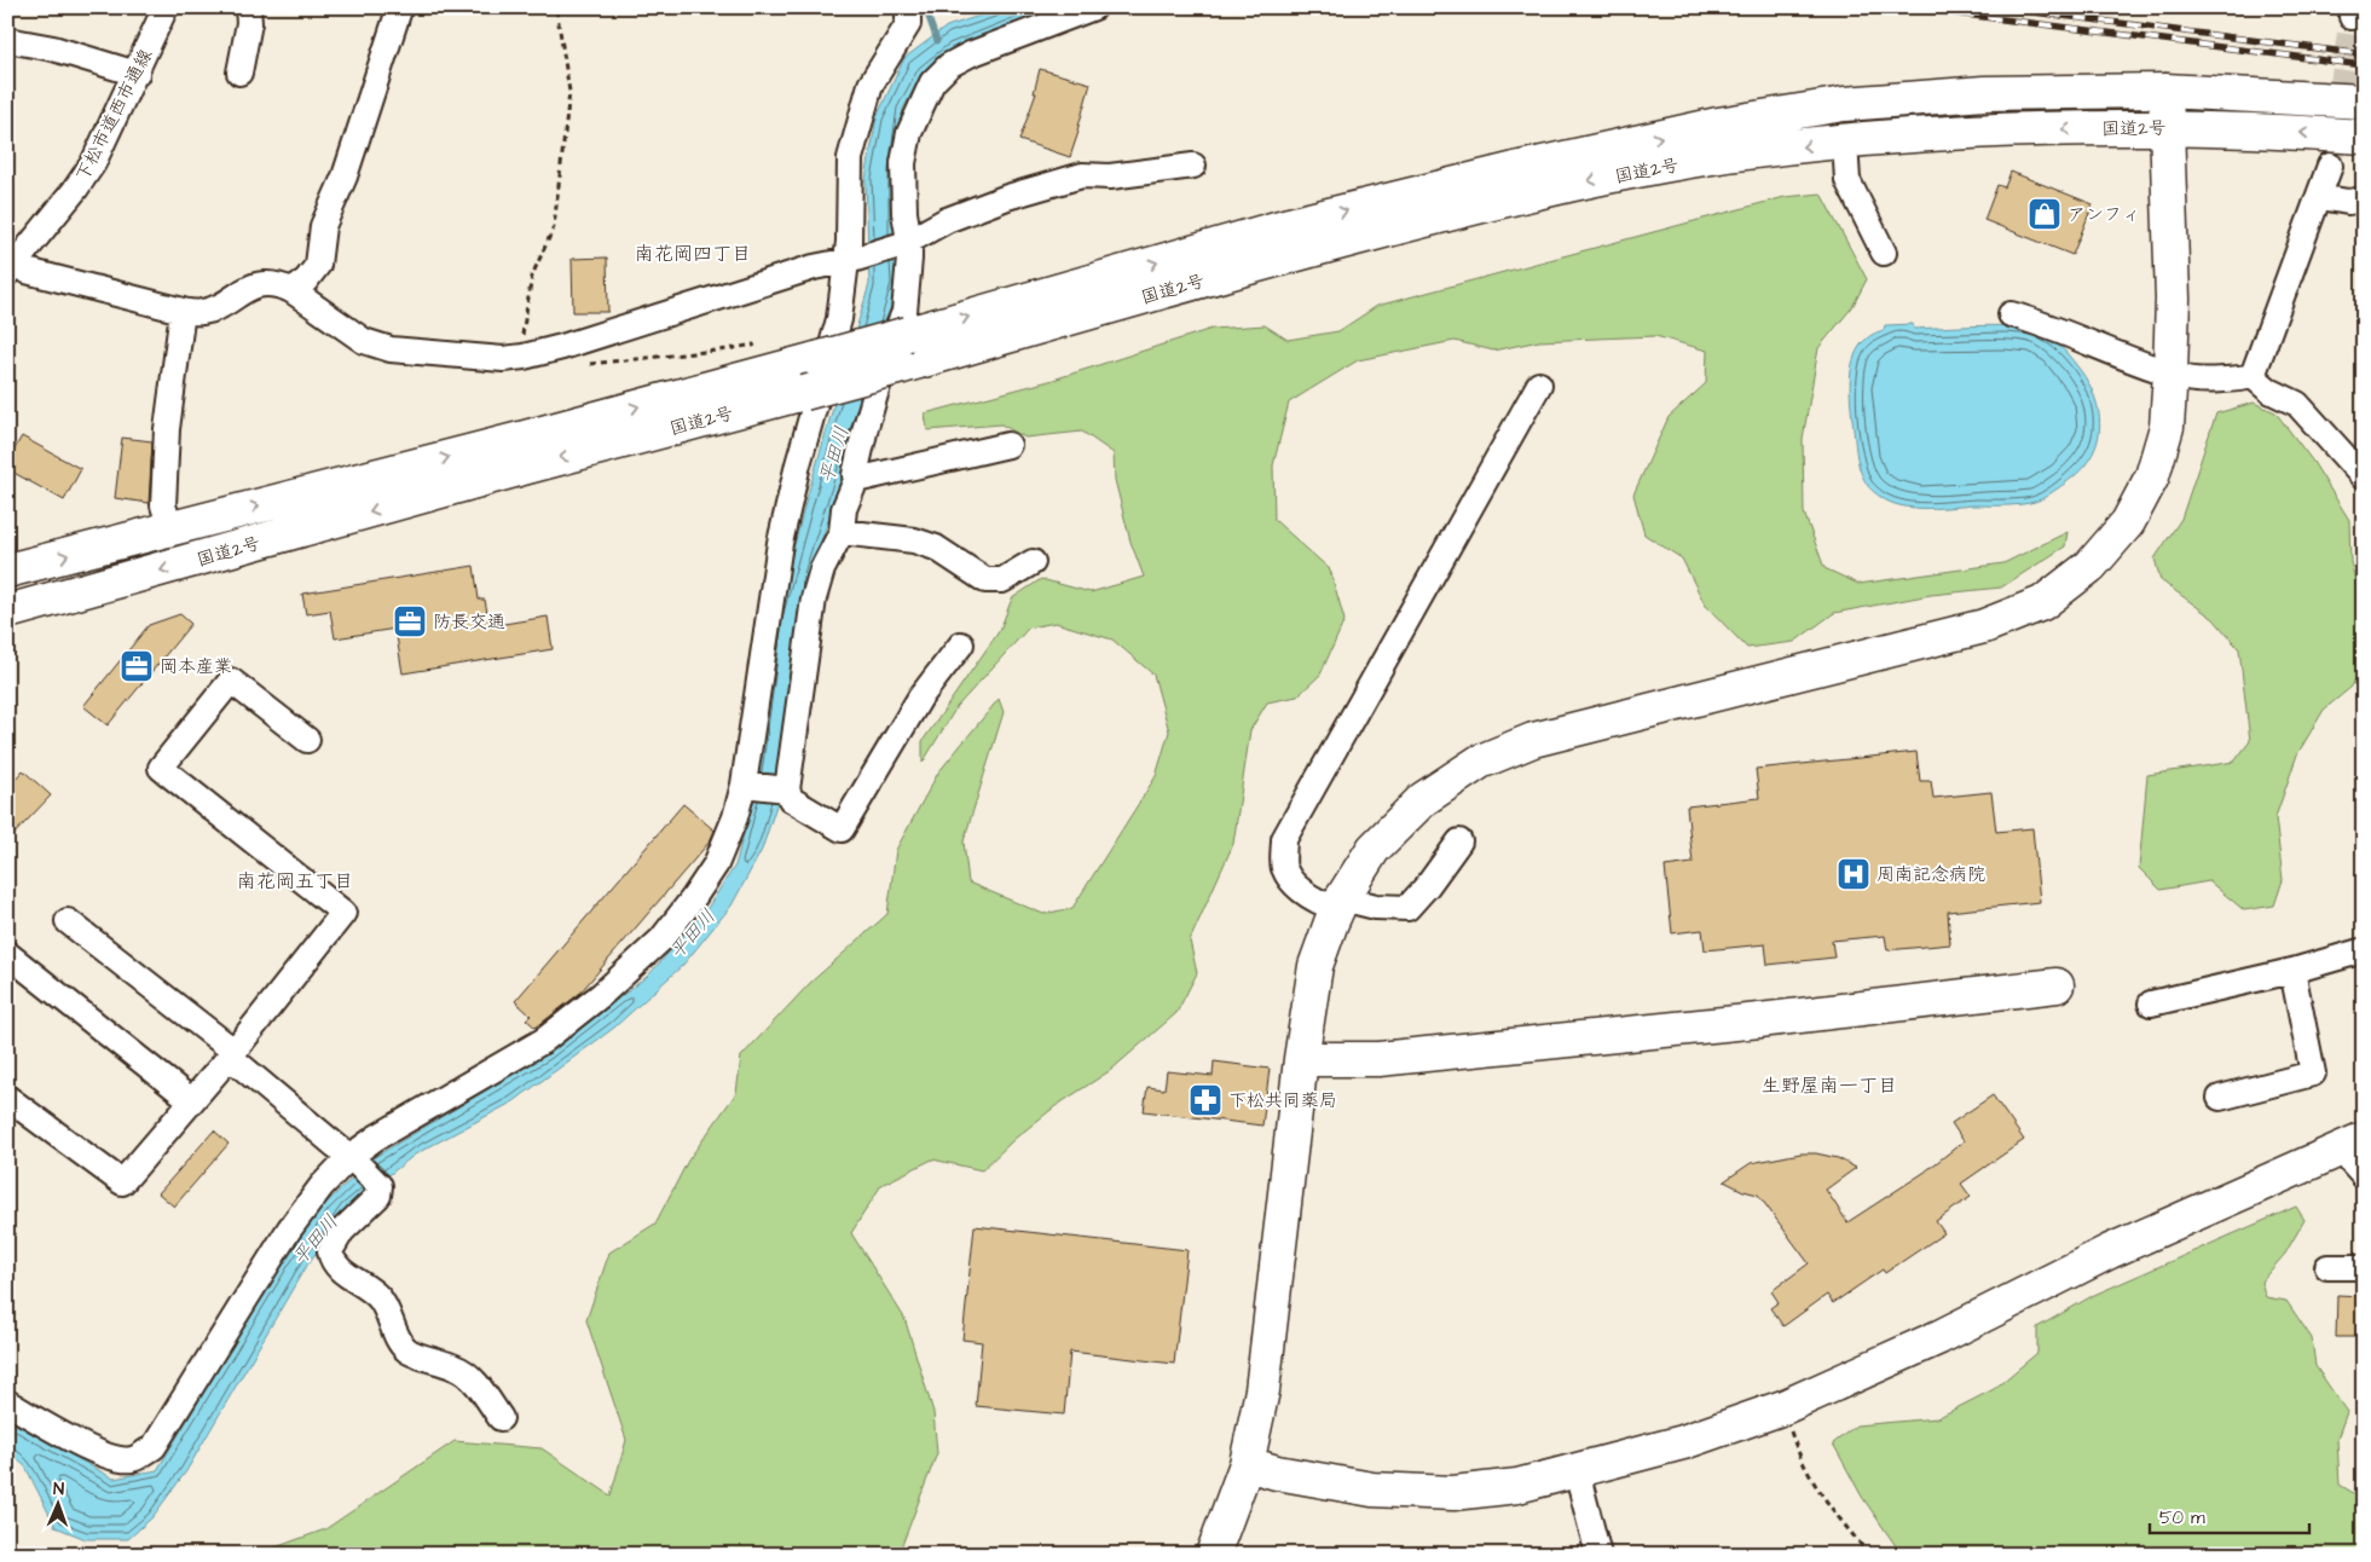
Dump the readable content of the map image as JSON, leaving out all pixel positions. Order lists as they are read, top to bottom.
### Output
{
  "streets": {
    "main road": ["国道2号"],
    "street": ["下松市道西市通線"]
  },
  "districts": ["南花岡四丁目", "南花岡五丁目", "生野屋南一丁目"],
  "water": ["平田川"],
  "places": {
    "shop": ["アンフィ"],
    "office": ["防長交通", "岡本産業"],
    "hospital": ["周南記念病院"],
    "pharmacy": ["下松共同薬局"]
  },
  "scale_bar": "50 m",
  "north": "top"
}
